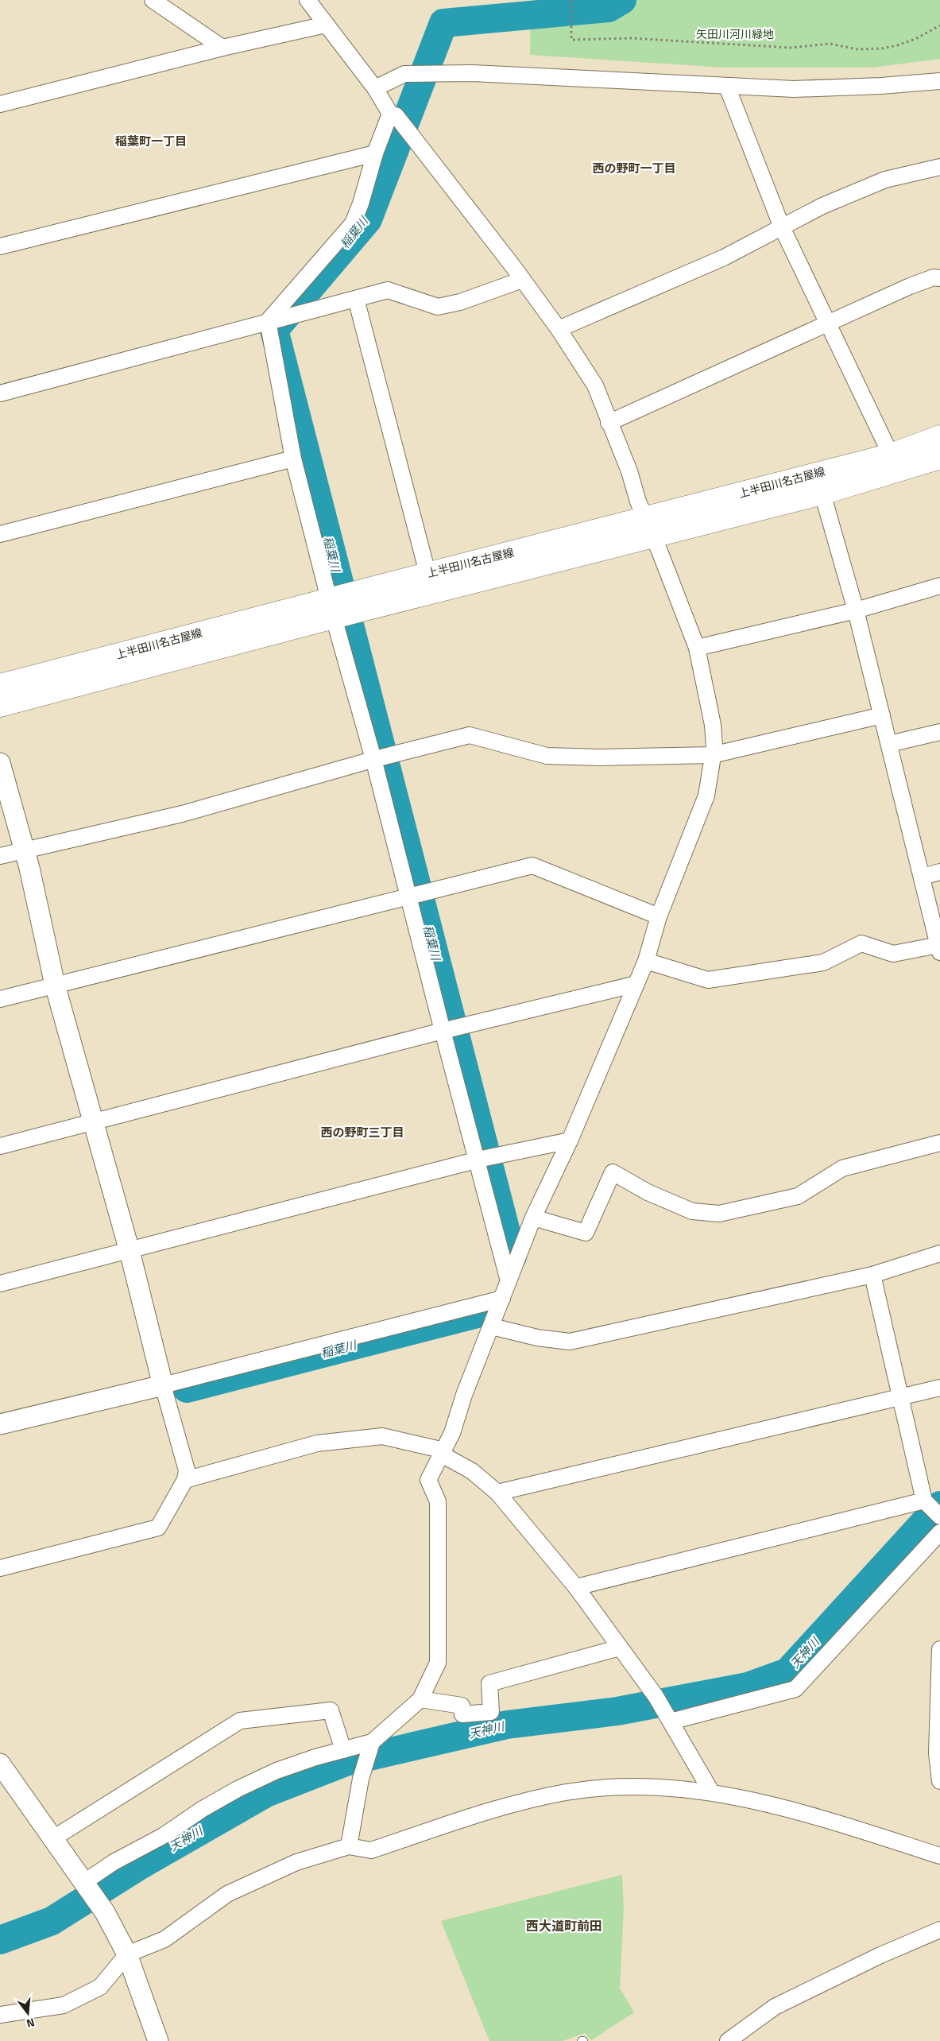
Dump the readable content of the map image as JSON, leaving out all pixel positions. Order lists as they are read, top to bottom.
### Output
{
  "streets": {
    "main road": ["上半田川名古屋線"]
  },
  "districts": [
    "稲葉町一丁目",
    "西の野町一丁目",
    "西の野町三丁目",
    "西大道町前田"
  ],
  "water": ["稲葉川", "天神川"],
  "parks": ["矢田川河川緑地"],
  "north": "bottom"
}
